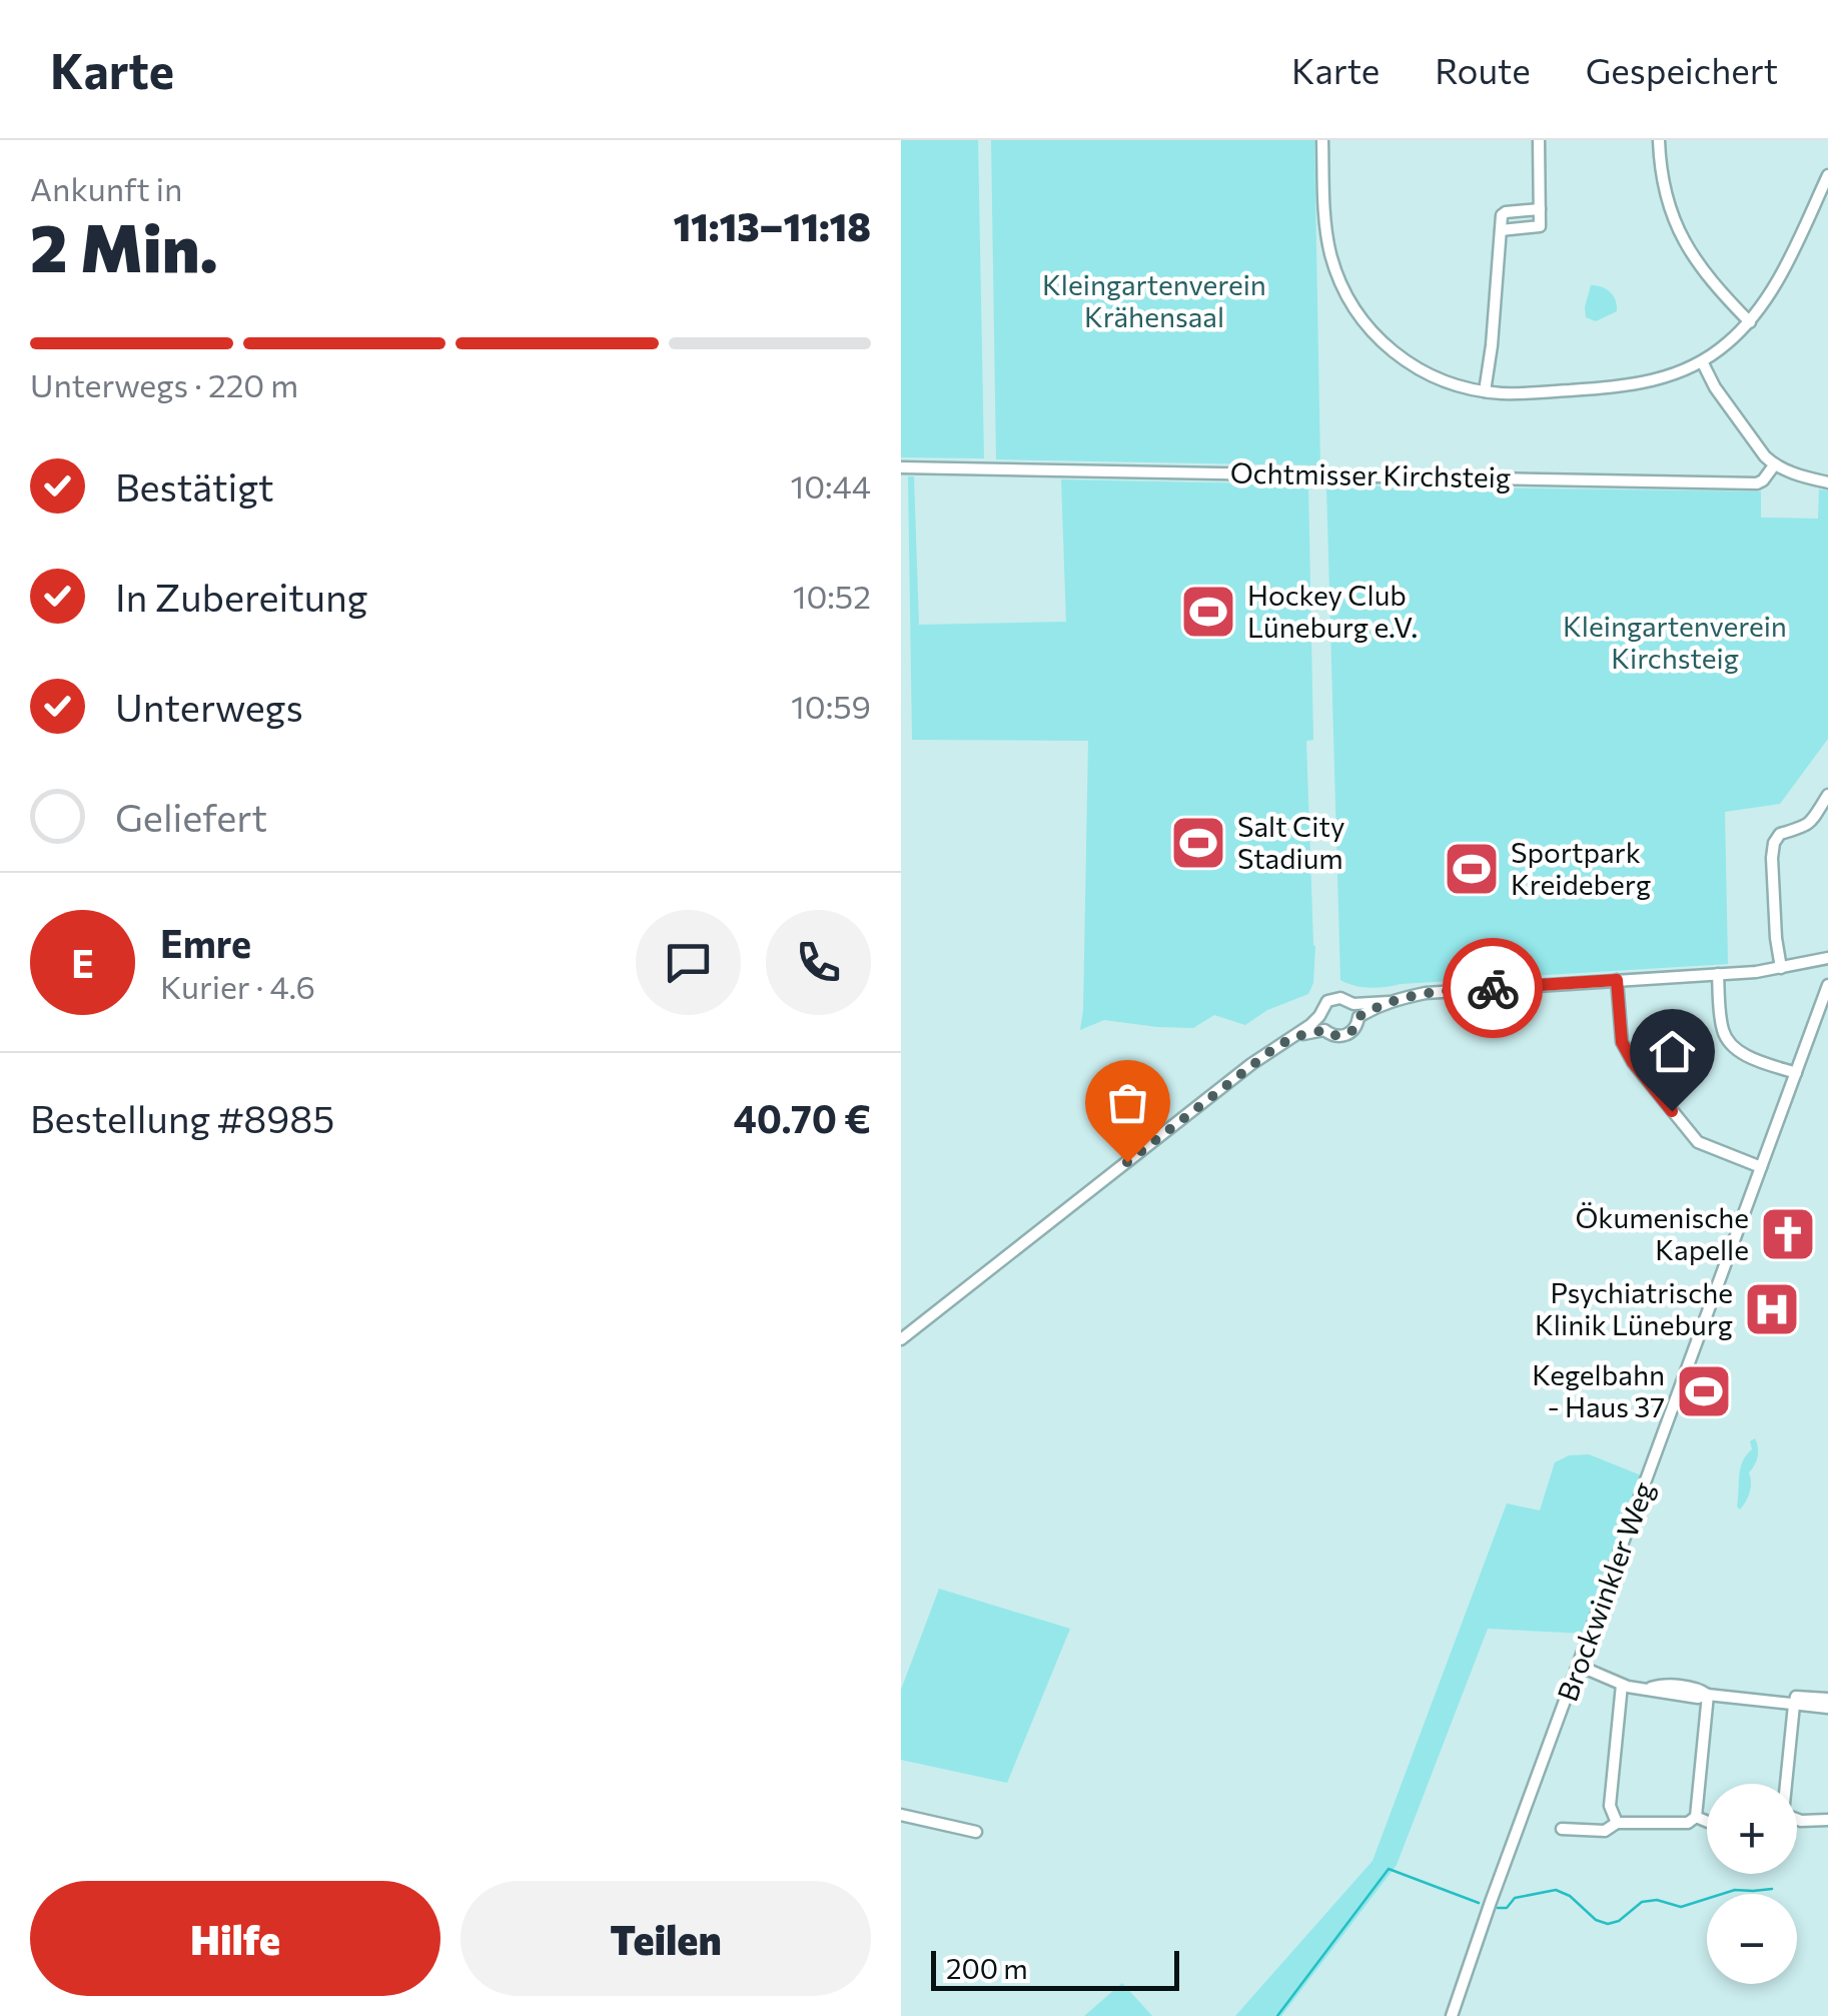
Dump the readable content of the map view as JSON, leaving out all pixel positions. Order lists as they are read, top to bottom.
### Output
{
  "streets": {
    "street": ["Ochtmisser Kirchsteig", "Brockwinkler Weg"]
  },
  "parks": ["Kleingartenverein Krähensaal", "Kleingartenverein Kirchsteig"],
  "places": {
    "sports": [
      "Hockey Club Lüneburg e.V.",
      "Salt City Stadium",
      "Sportpark Kreideberg",
      "Kegelbahn - Haus 37"
    ],
    "church": ["Ökumenische Kapelle"],
    "hospital": ["Psychiatrische Klinik Lüneburg"]
  },
  "scale_bar": "200 m",
  "page": {
    "header": "Karte",
    "nav": ["Karte", "Route", "Gespeichert"],
    "heading": ["2 Min.", "Ankunft in", "11:13–11:18"],
    "panel": [
      "Emre",
      "Kurier · 4.6",
      "Bestellung #8985",
      "40.70 €"
    ],
    "bar": "Unterwegs · 220 m",
    "list": [
      ["Bestätigt", "10:44"],
      ["In Zubereitung", "10:52"],
      ["Unterwegs", "10:59"],
      "Geliefert"
    ],
    "round": "E",
    "map_buttons": ["+", "−"],
    "buttons": ["Hilfe", "Teilen"],
    "scale": "200 m"
  }
}
